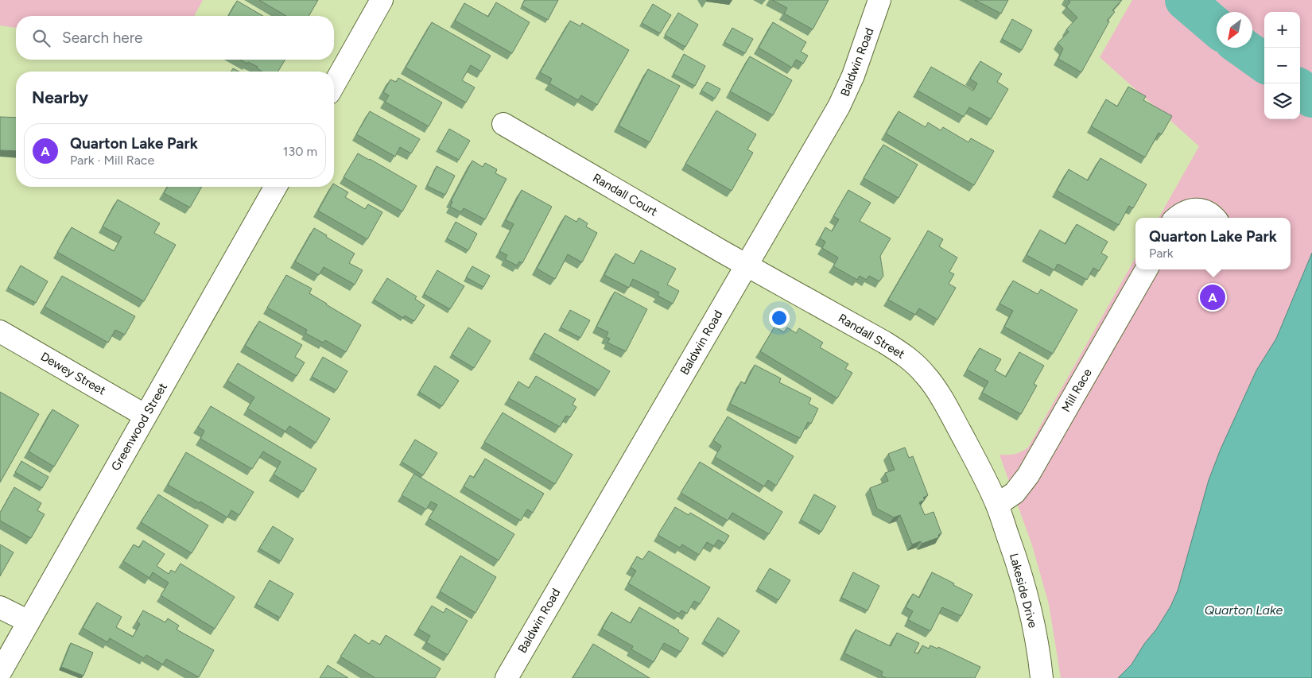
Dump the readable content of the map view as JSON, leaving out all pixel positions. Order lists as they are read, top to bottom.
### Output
{
  "streets": {
    "street": [
      "Baldwin Road",
      "Randall Court",
      "Randall Street",
      "Dewey Street",
      "Mill Race",
      "Greenwood Street",
      "Lakeside Drive"
    ]
  },
  "crossings": [
    ["Baldwin Road", "Randall Court"],
    ["Baldwin Road", "Randall Street"],
    ["Randall Court", "Randall Street"],
    ["Randall Street", "Mill Race"],
    ["Randall Street", "Lakeside Drive"],
    ["Dewey Street", "Greenwood Street"],
    ["Mill Race", "Lakeside Drive"]
  ],
  "water": ["Quarton Lake"],
  "north": "bottom left",
  "page": {
    "map_buttons": ["+", "−"],
    "search": "Search here",
    "heading": "Nearby",
    "list": [
      {
        "mark": "A",
        "name": "Quarton Lake Park",
        "note": "Park · Mill Race",
        "value": "130 m"
      }
    ],
    "popup": ["Quarton Lake Park", "Park"],
    "pins": "A"
  }
}
